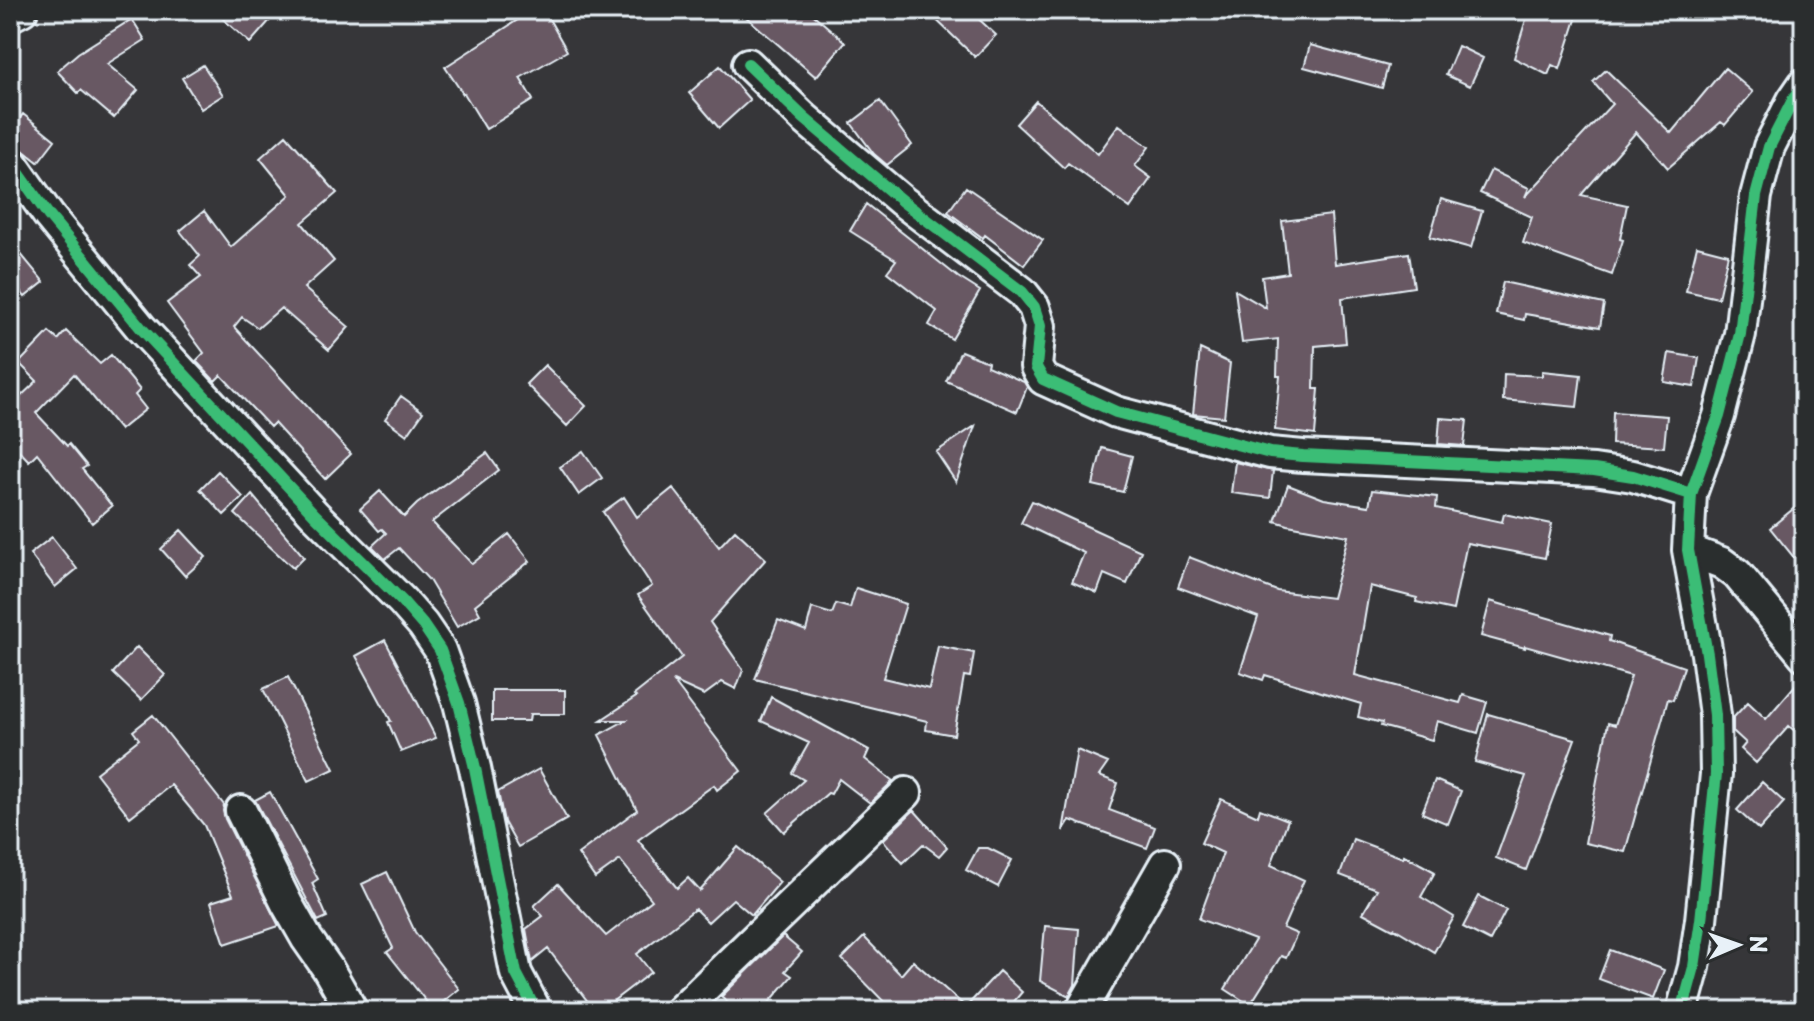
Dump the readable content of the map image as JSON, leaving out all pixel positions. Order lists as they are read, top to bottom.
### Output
{
  "north": "right"
}
